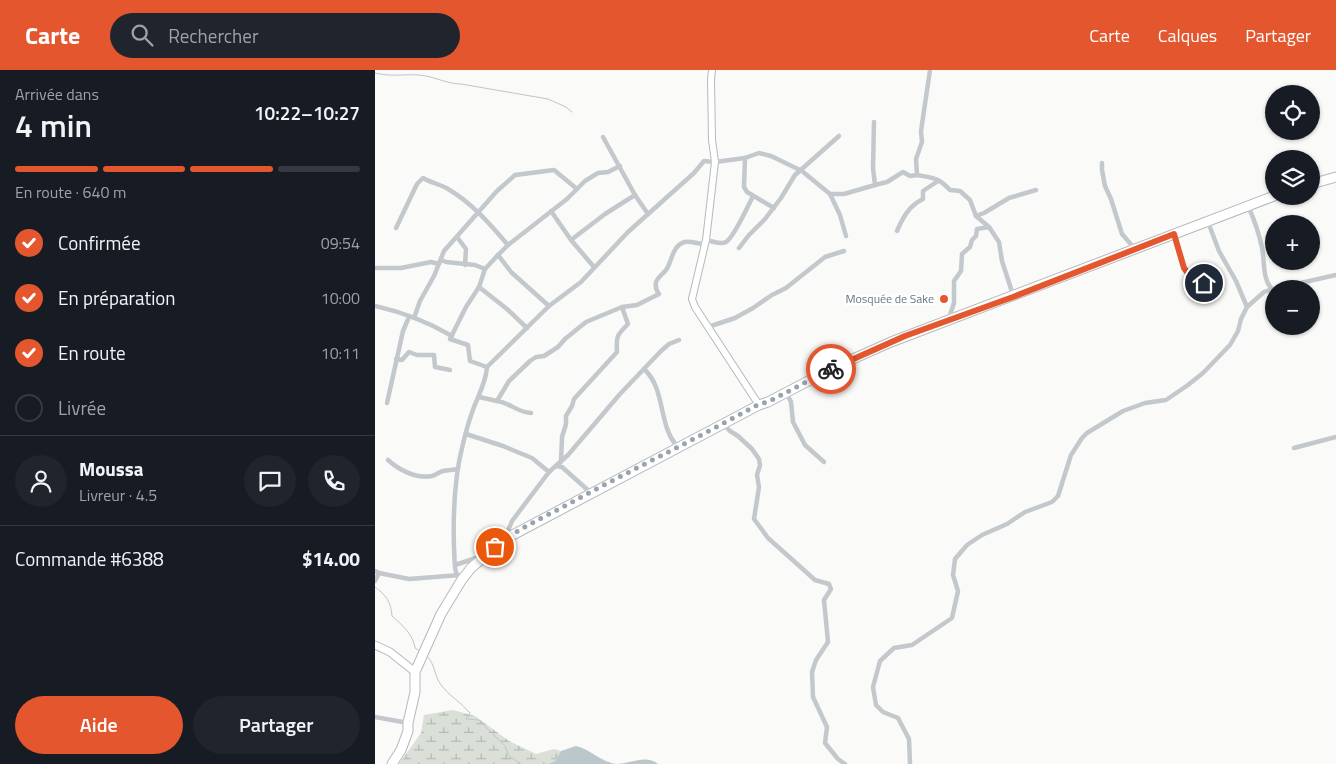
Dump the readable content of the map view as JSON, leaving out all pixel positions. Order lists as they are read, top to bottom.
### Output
{
  "places": ["Mosquée de Sake"],
  "page": {
    "header": "Carte",
    "search": "Rechercher",
    "nav": ["Carte", "Calques", "Partager"],
    "heading": ["4 min", "Arrivée dans", "10:22–10:27"],
    "panel": [
      "Moussa",
      "Livreur · 4.5",
      "Commande #6388",
      "$14.00"
    ],
    "map_buttons": ["+", "−"],
    "bar": "En route · 640 m",
    "list": [
      ["Confirmée", "09:54"],
      ["En préparation", "10:00"],
      ["En route", "10:11"],
      "Livrée"
    ],
    "buttons": ["Aide", "Partager"]
  }
}
